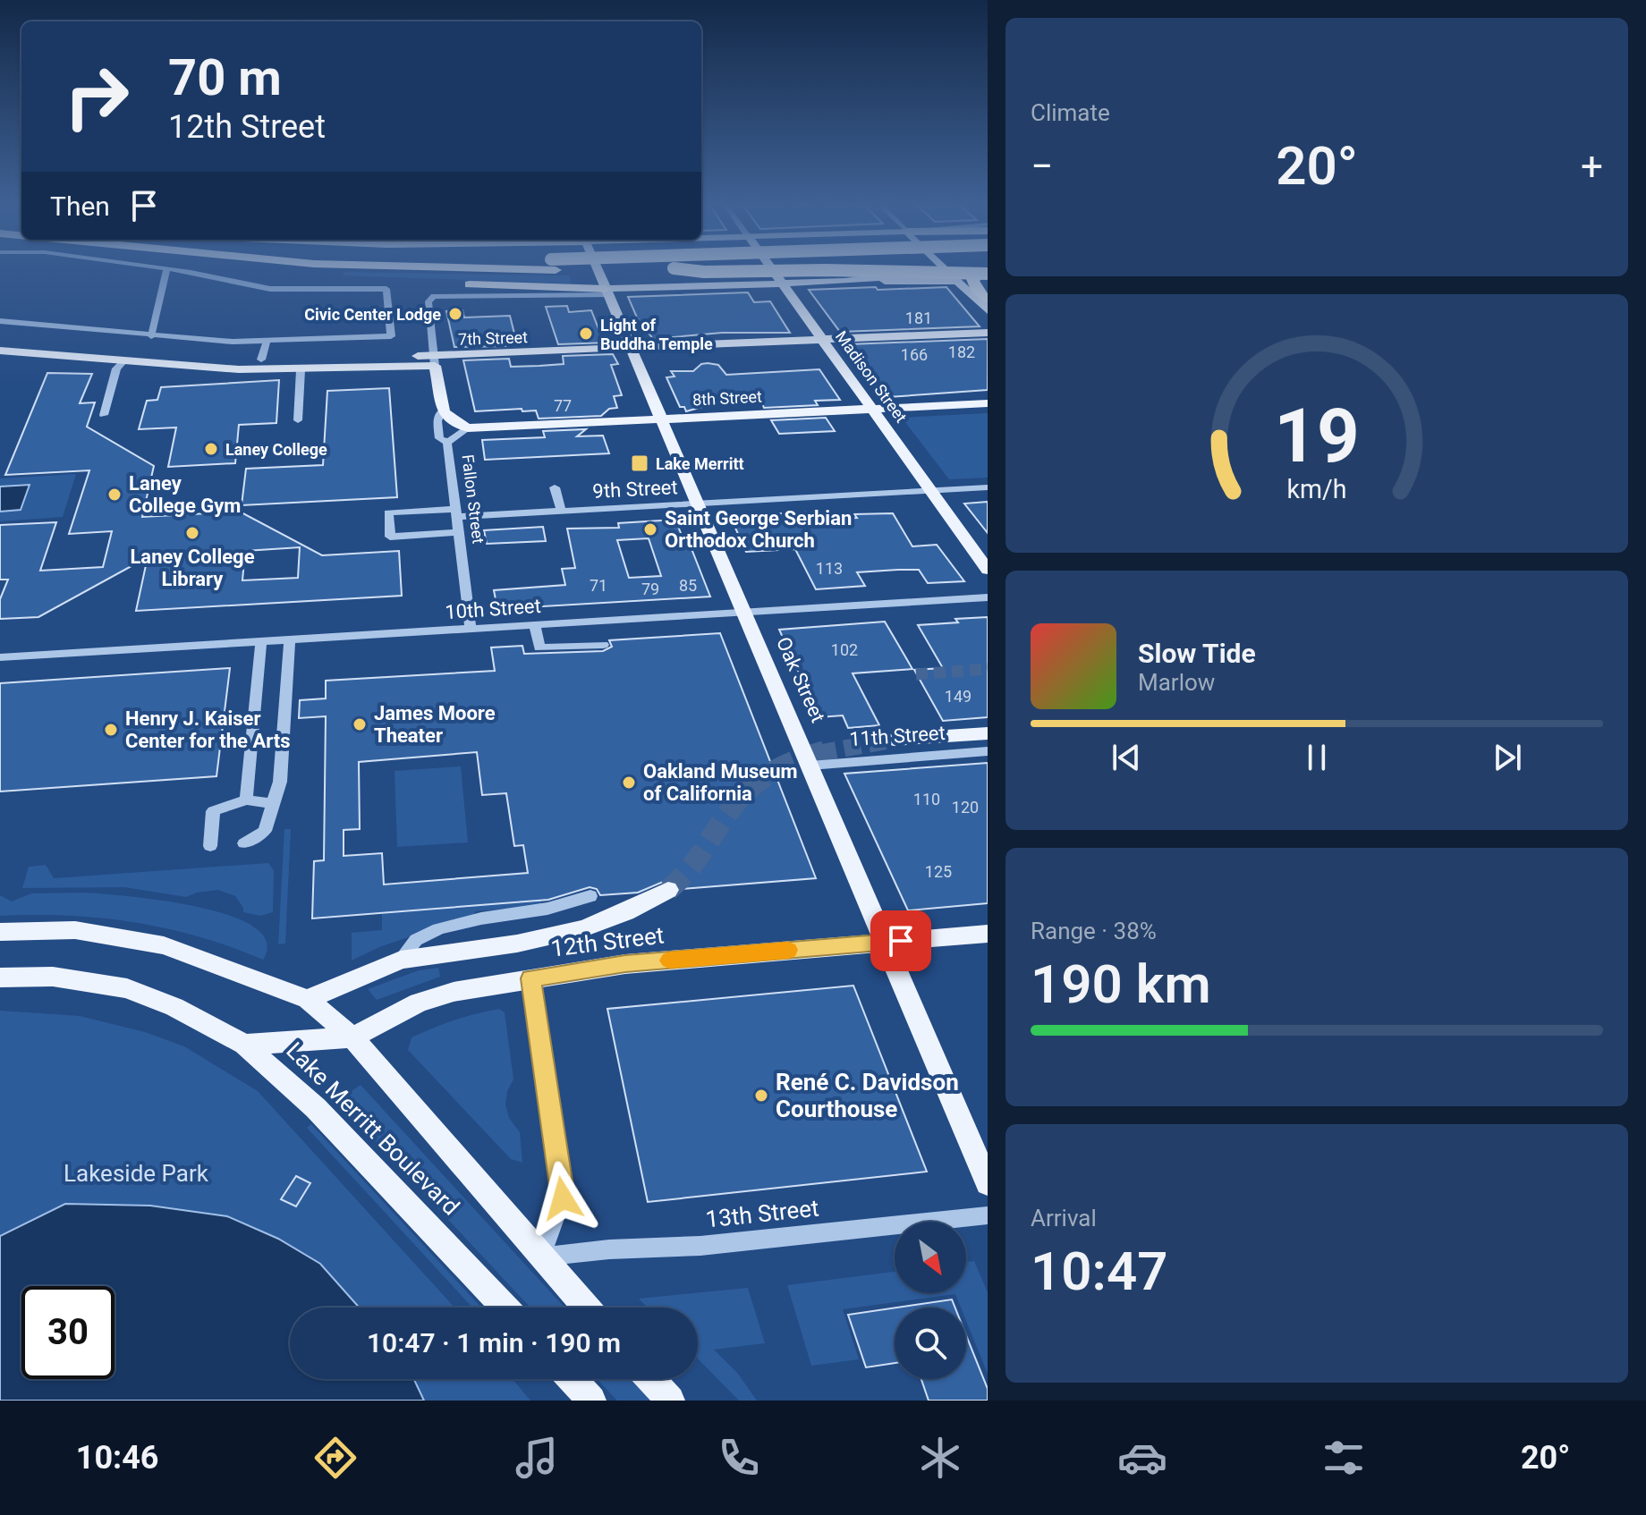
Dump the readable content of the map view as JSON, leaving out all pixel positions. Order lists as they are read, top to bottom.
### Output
{
  "streets": {
    "main road": [
      "7th Street",
      "Madison Street",
      "8th Street",
      "Fallon Street",
      "Oak Street",
      "11th Street",
      "12th Street",
      "Lake Merritt Boulevard"
    ],
    "street": ["9th Street", "10th Street", "13th Street"]
  },
  "crossings": [
    ["7th Street", "Madison Street"],
    ["7th Street", "Fallon Street"],
    ["7th Street", "Oak Street"],
    ["Madison Street", "8th Street"],
    ["Madison Street", "9th Street"],
    ["8th Street", "Oak Street"],
    ["9th Street", "Fallon Street"],
    ["9th Street", "Oak Street"],
    ["Fallon Street", "10th Street"],
    ["Fallon Street", "Oak Street"],
    ["10th Street", "Oak Street"],
    ["Oak Street", "11th Street"],
    ["Oak Street", "12th Street"],
    ["12th Street", "Lake Merritt Boulevard"],
    ["Lake Merritt Boulevard", "13th Street"]
  ],
  "parks": ["Lakeside Park"],
  "places": {
    "other": [
      "Civic Center Lodge",
      "Light of Buddha Temple",
      "Laney College",
      "Laney College Gym",
      "Saint George Serbian Orthodox Church",
      "Laney College Library",
      "James Moore Theater",
      "Henry J. Kaiser Center for the Arts",
      "Oakland Museum of California",
      "René C. Davidson Courthouse"
    ],
    "transit": ["Lake Merritt"]
  },
  "house_numbers": [
    "181",
    "182",
    "166",
    "77",
    "113",
    "71",
    "85",
    "79",
    "102",
    "149",
    "110",
    "120",
    "125"
  ],
  "north": "bottom right",
  "page": {
    "tile": [
      "Climate",
      ["Range · 38%", "190 km"],
      ["Arrival", "10:47"]
    ],
    "turn": ["70 m", "12th Street"],
    "heat": ["−", "20°", "+"],
    "then": "Then",
    "song": ["Slow Tide", "Marlow"],
    "limit": "30",
    "trip": "10:47 · 1 min · 190 m",
    "tabs": ["10:46", "20°"],
    "gauge": ["19", "km/h"]
  }
}
